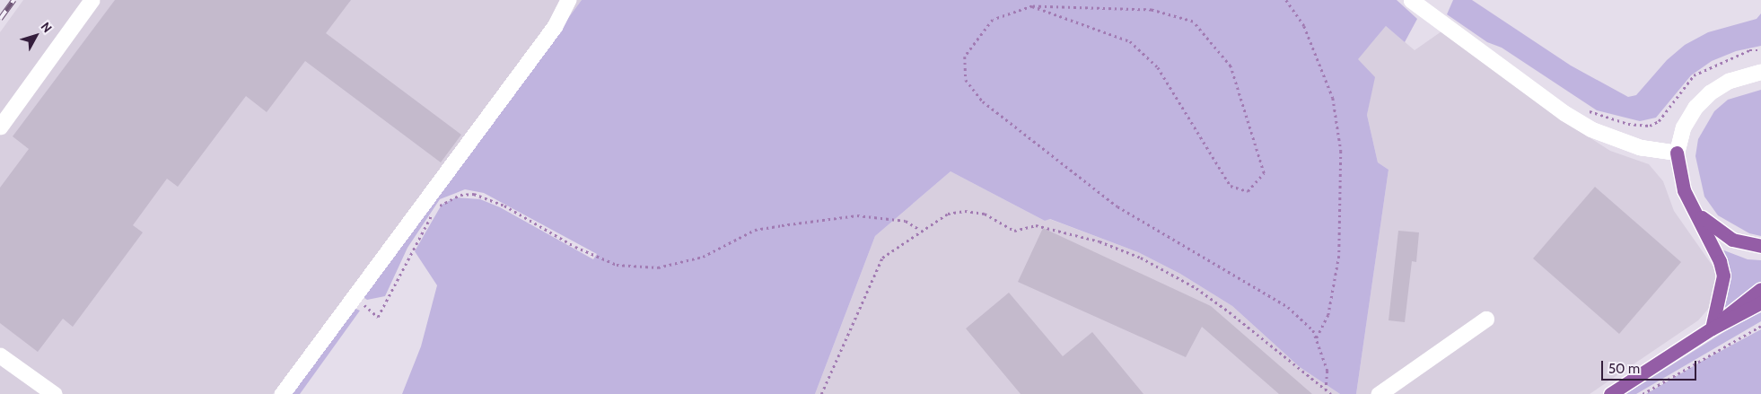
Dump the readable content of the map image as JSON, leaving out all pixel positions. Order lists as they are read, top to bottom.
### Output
{
  "scale_bar": "50 m",
  "north": "top right"
}
